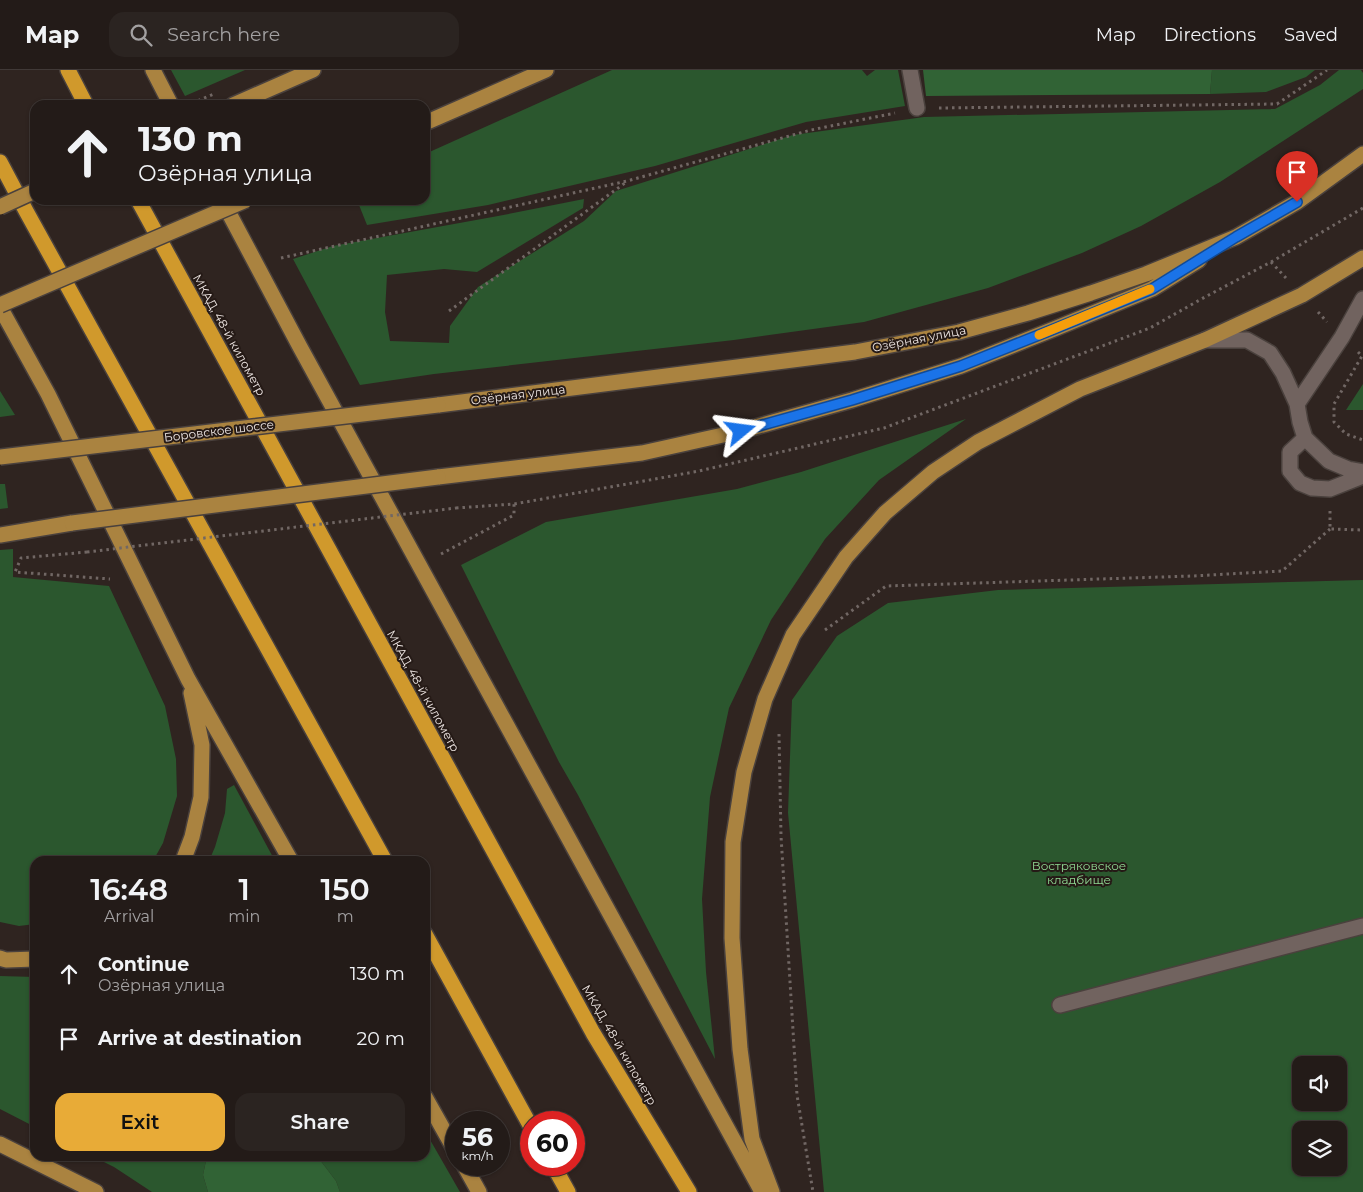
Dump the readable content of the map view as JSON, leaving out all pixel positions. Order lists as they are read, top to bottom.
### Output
{
  "streets": {
    "highway": ["МКАД, 48-й километр"],
    "main road": ["Озёрная улица", "Боровское шоссе"]
  },
  "crossings": [
    ["Озёрная улица", "Боровское шоссе"]
  ],
  "parks": ["Востряковское кладбище"],
  "page": {
    "header": "Map",
    "search": "Search here",
    "nav": ["Map", "Directions", "Saved"],
    "turn": ["130 m", "Озёрная улица"],
    "eta": [
      "16:48",
      "Arrival",
      "1",
      "min",
      "150",
      "m"
    ],
    "list": [
      {
        "name": "Continue",
        "note": "Озёрная улица",
        "value": "130 m"
      },
      {
        "name": "Arrive at destination",
        "value": "20 m"
      }
    ],
    "buttons": ["Exit", "Share"],
    "speed": "56 km/h",
    "limit": "60"
  }
}
